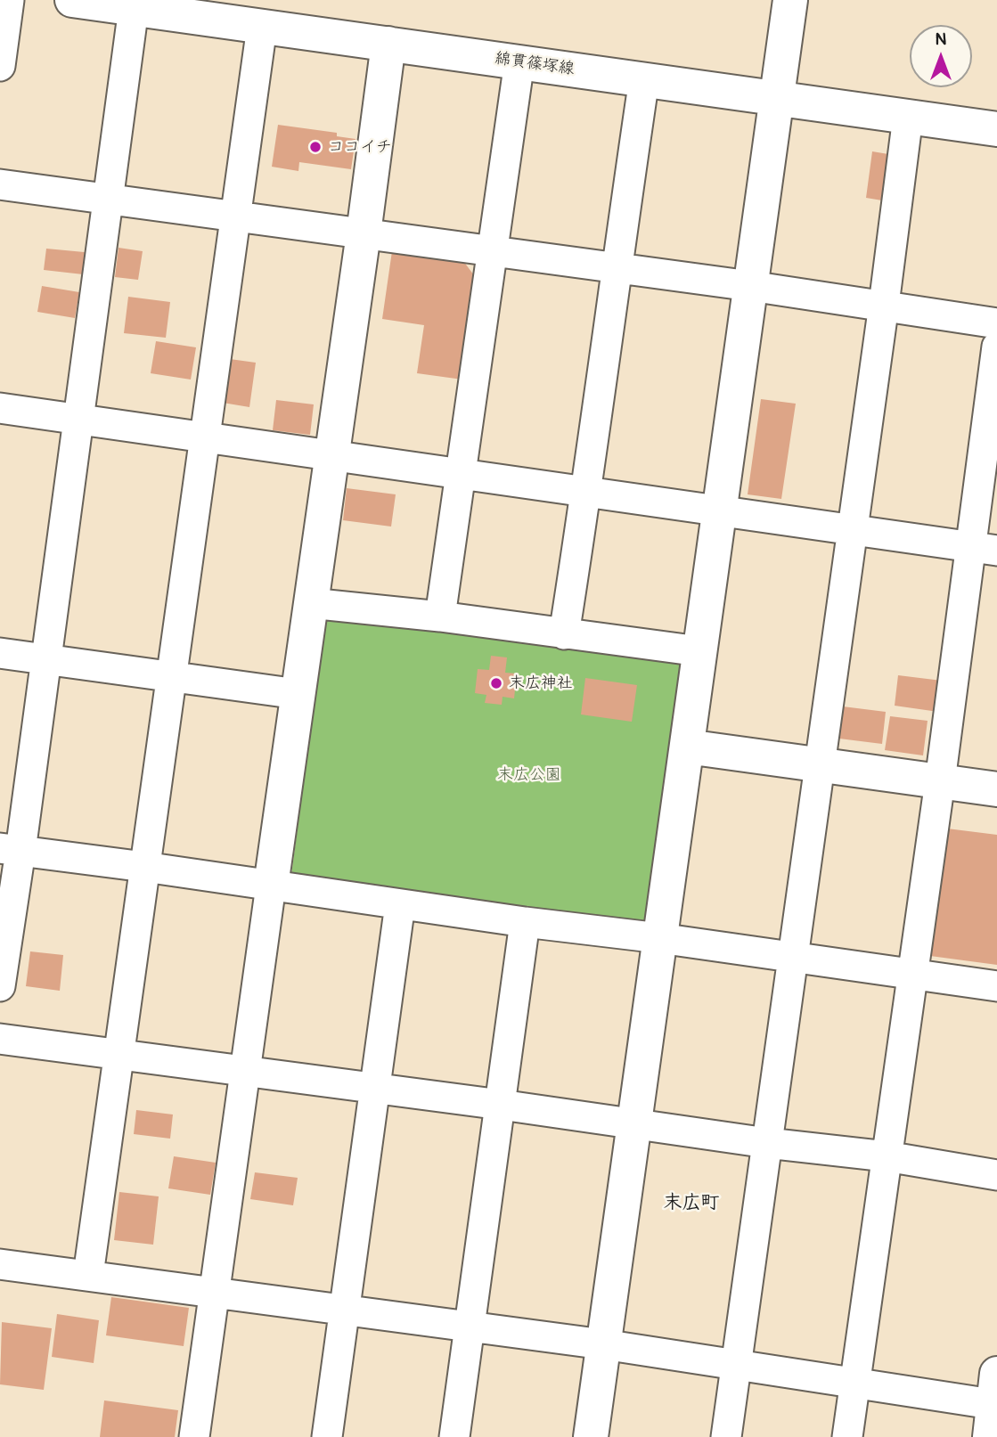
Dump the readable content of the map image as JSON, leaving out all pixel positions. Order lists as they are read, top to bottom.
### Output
{
  "streets": {
    "street": ["綿貫篠塚線"]
  },
  "districts": ["末広町"],
  "parks": ["末広公園"],
  "places": ["ココイチ", "末広神社"],
  "north": "top"
}
